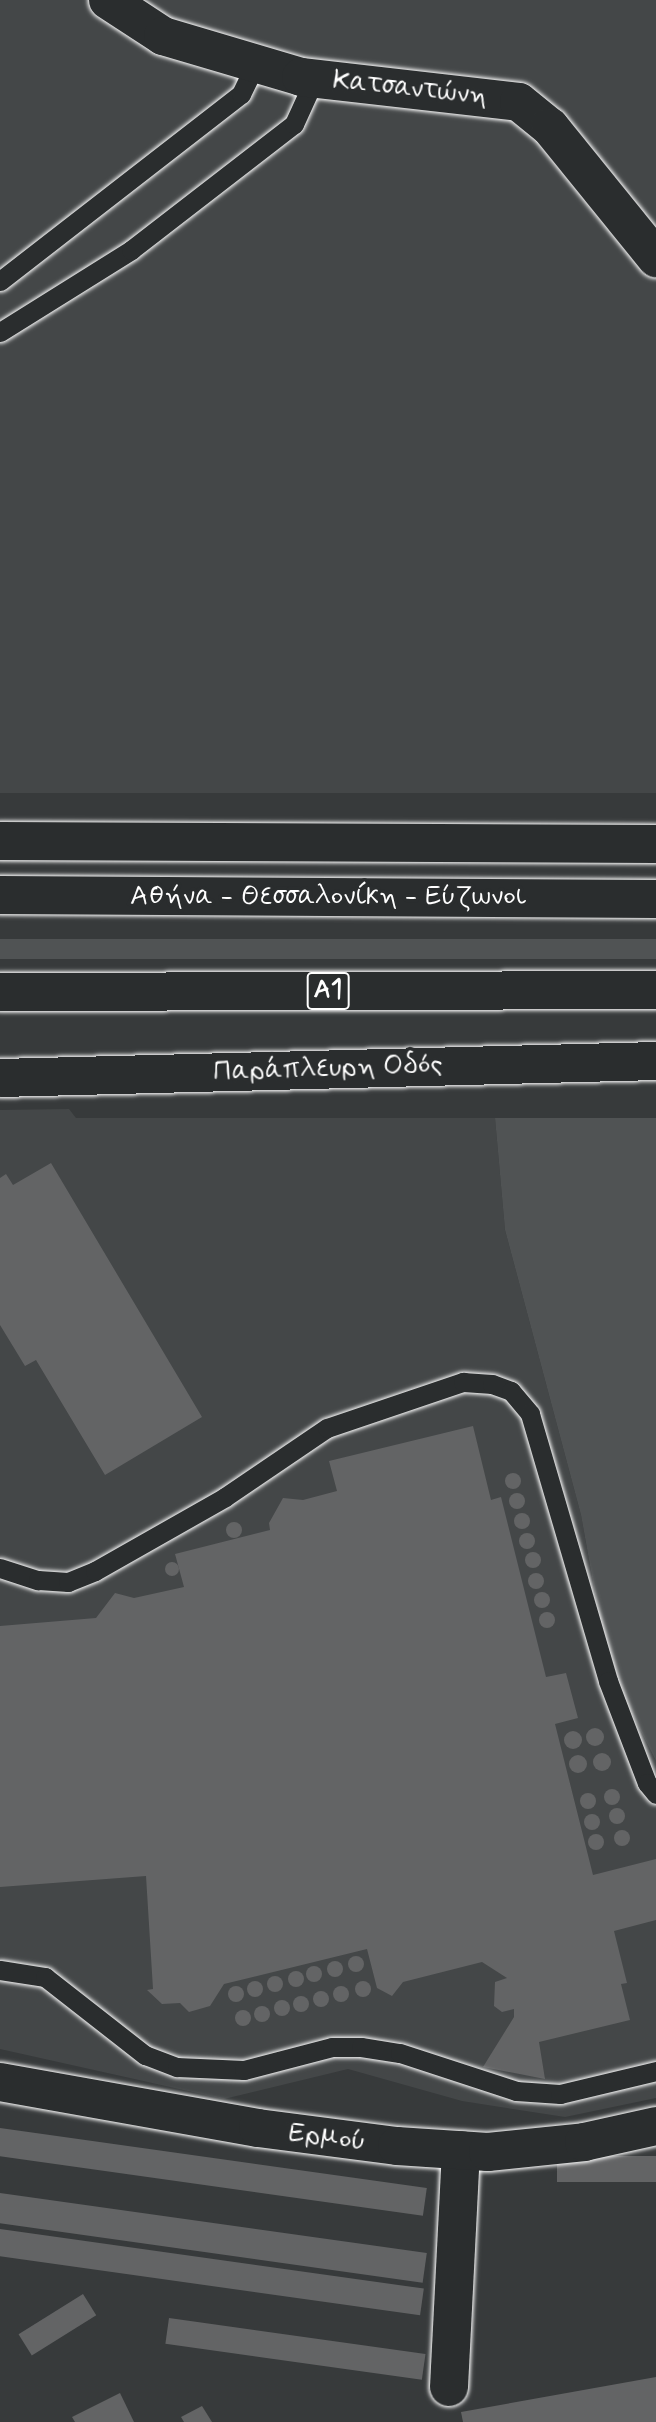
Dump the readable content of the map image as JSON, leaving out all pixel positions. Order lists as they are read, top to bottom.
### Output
{
  "streets": {
    "main road": [
      "Κατσαντώνη",
      "Αθήνα - Θεσσαλονίκη - Εύζωνοι",
      "Α1",
      "Παράπλευρη Οδός",
      "Ερμού"
    ]
  }
}
